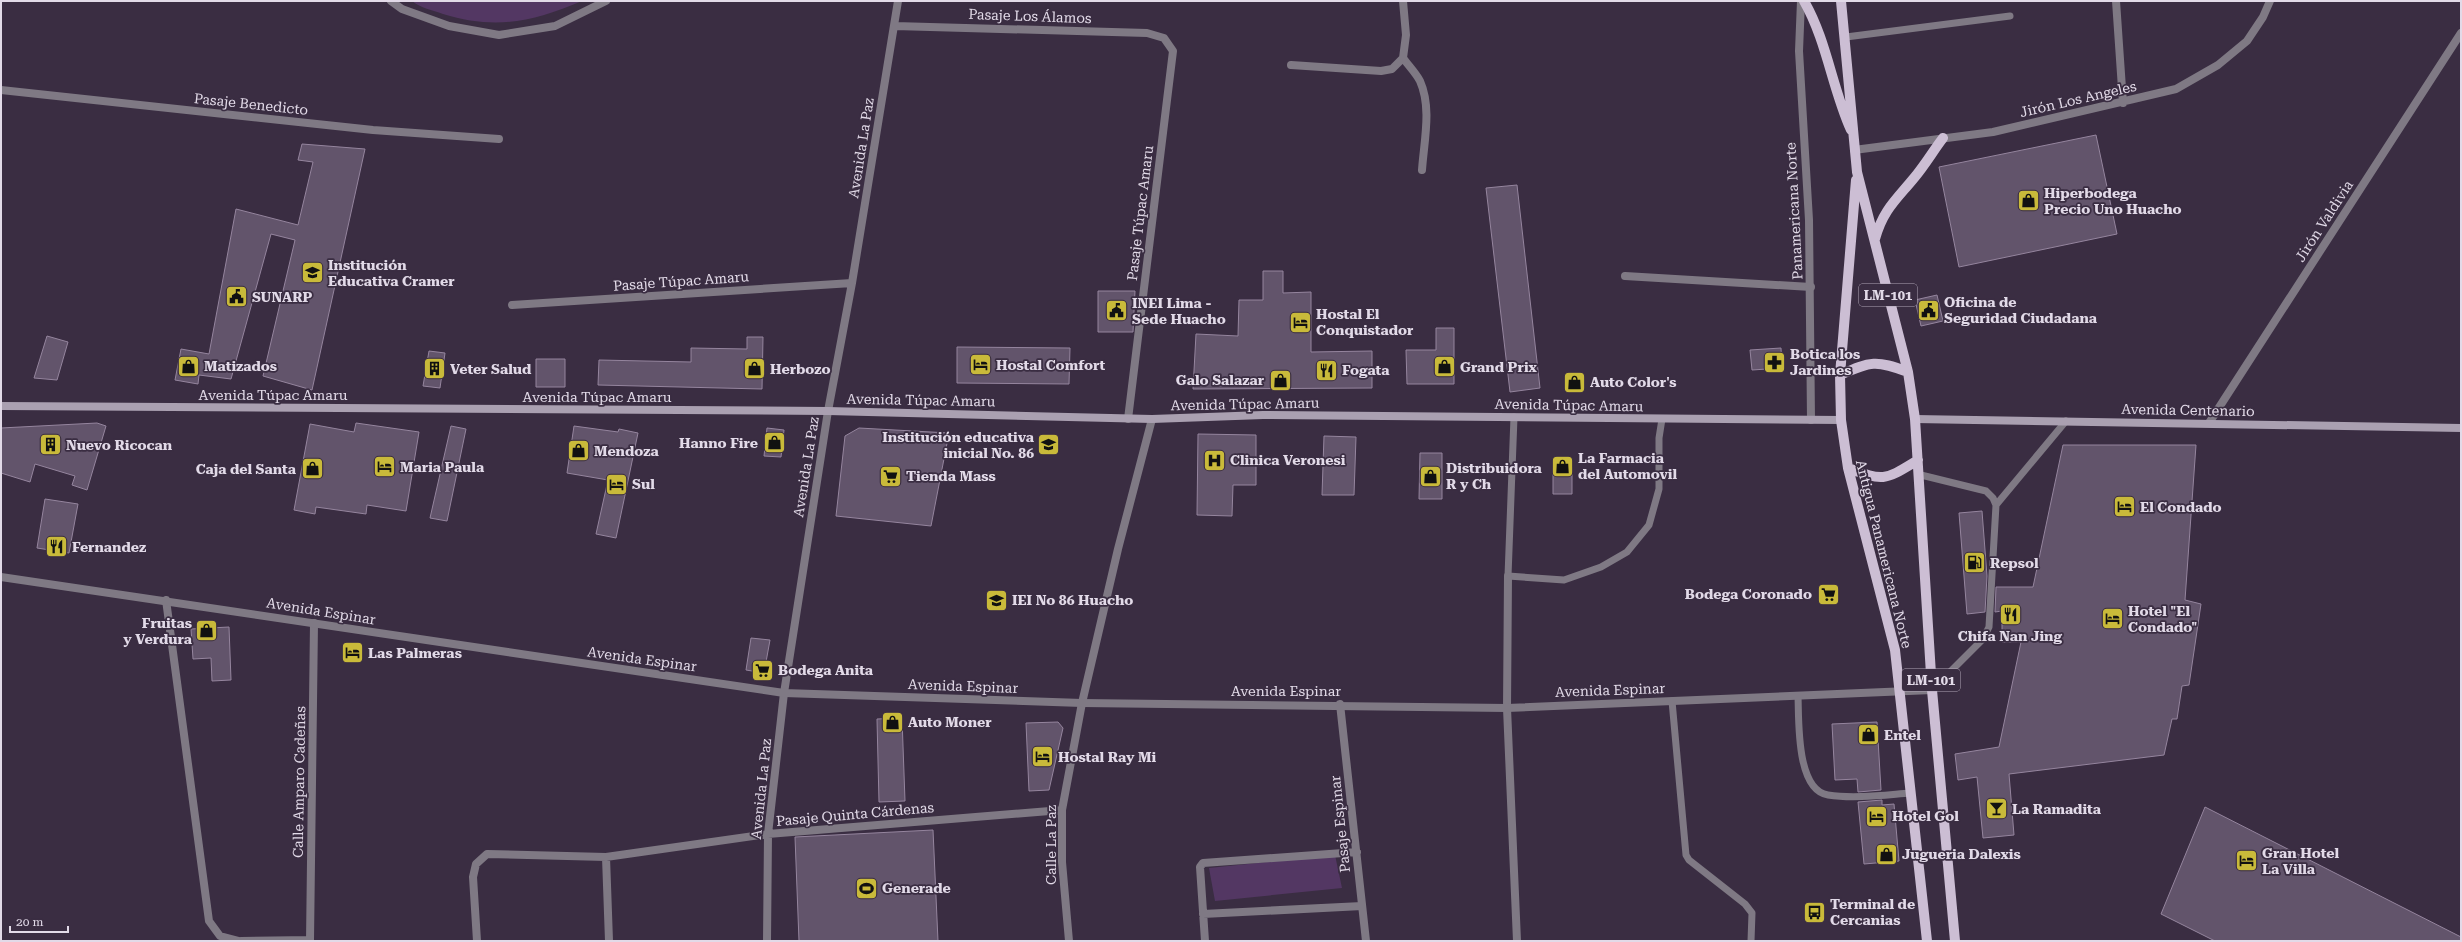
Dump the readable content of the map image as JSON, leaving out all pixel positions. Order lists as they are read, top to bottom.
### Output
{
  "streets": {
    "main road": [
      "LM-101",
      "Avenida Túpac Amaru",
      "Avenida Centenario",
      "Antigua Panamericana Norte"
    ],
    "street": [
      "Pasaje Los Álamos",
      "Jirón Los Angeles",
      "Pasaje Benedicto",
      "Avenida La Paz",
      "Panamericana Norte",
      "Pasaje Túpac Amaru",
      "Jirón Valdivia",
      "Avenida Espinar",
      "Calle Amparo Cadeñas",
      "Pasaje Quinta Cárdenas",
      "Pasaje Espinar",
      "Calle La Paz"
    ]
  },
  "crossings": [
    ["Pasaje Los Álamos", "Avenida La Paz"],
    ["Pasaje Los Álamos", "Pasaje Túpac Amaru"],
    ["Jirón Los Angeles", "Antigua Panamericana Norte"],
    ["Avenida La Paz", "Pasaje Túpac Amaru"],
    ["Avenida La Paz", "Avenida Túpac Amaru"],
    ["Avenida La Paz", "Avenida Espinar"],
    ["Avenida La Paz", "Pasaje Quinta Cárdenas"],
    ["Panamericana Norte", "Avenida Túpac Amaru"],
    ["Pasaje Túpac Amaru", "Avenida Túpac Amaru"],
    ["Jirón Valdivia", "Avenida Centenario"],
    ["Avenida Túpac Amaru", "Avenida Centenario"],
    ["Avenida Túpac Amaru", "Antigua Panamericana Norte"],
    ["Avenida Túpac Amaru", "Calle La Paz"],
    ["Avenida Centenario", "Antigua Panamericana Norte"],
    ["Antigua Panamericana Norte", "Avenida Espinar"],
    ["Avenida Espinar", "Calle Amparo Cadeñas"],
    ["Avenida Espinar", "Pasaje Espinar"],
    ["Avenida Espinar", "Calle La Paz"],
    ["Pasaje Quinta Cárdenas", "Calle La Paz"]
  ],
  "places": {
    "shop": [
      "Hiperbodega Precio Uno Huacho",
      "Matizados",
      "Grand Prix",
      "Herbozo",
      "Galo Salazar",
      "Auto Color's",
      "Hanno Fire",
      "Mendoza",
      "La Farmacia del Automovil",
      "Caja del Santa",
      "Distribuidora R y Ch",
      "Fruitas y Verdura",
      "Auto Moner",
      "Entel",
      "Jugueria Dalexis"
    ],
    "school or university": ["Institución Educativa Cramer", "Institución educativa inicial No. 86", "IEI No 86 Huacho"],
    "public building": ["SUNARP", "Oficina de Seguridad Ciudadana", "INEI Lima - Sede Huacho"],
    "hotel": [
      "Hostal El Conquistador",
      "Hostal Comfort",
      "Maria Paula",
      "Sul",
      "El Condado",
      "Hotel \"El Condado\"",
      "Las Palmeras",
      "Hostal Ray Mi",
      "Hotel Gol",
      "Gran Hotel La Villa"
    ],
    "pharmacy": ["Botica los Jardines"],
    "building": ["Veter Salud", "Nuevo Ricocan"],
    "restaurant": ["Fogata", "Fernandez", "Chifa Nan Jing"],
    "hospital": ["Clinica Veronesi"],
    "supermarket": ["Tienda Mass", "Bodega Coronado", "Bodega Anita"],
    "fuel station": ["Repsol"],
    "bar": ["La Ramadita"],
    "sports": ["Generade"],
    "bus stop": ["Terminal de Cercanias"]
  },
  "scale_bar": "20 m"
}
